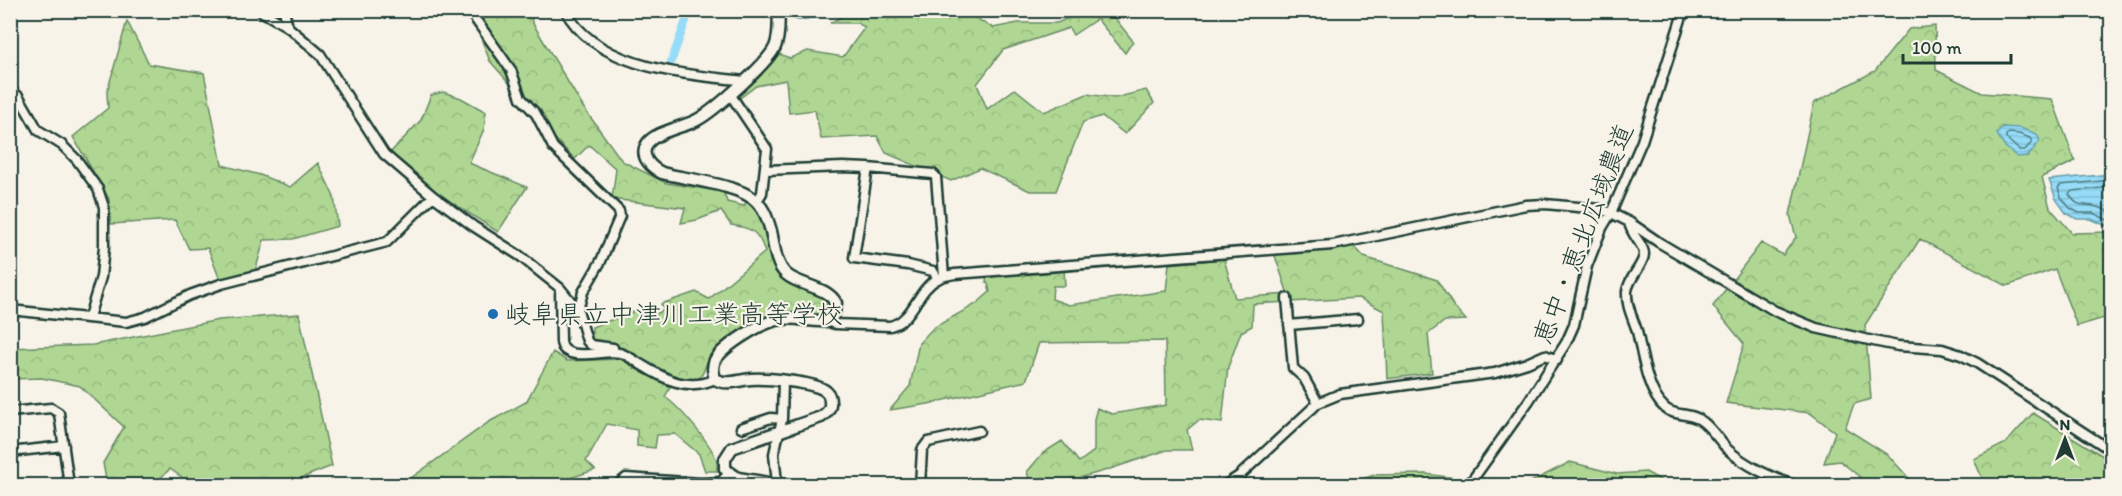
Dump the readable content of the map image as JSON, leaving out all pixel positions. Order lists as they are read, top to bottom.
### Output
{
  "streets": {
    "street": ["恵中・恵北広域農道"]
  },
  "places": ["岐阜県立中津川工業高等学校"],
  "scale_bar": "100 m",
  "north": "top"
}
